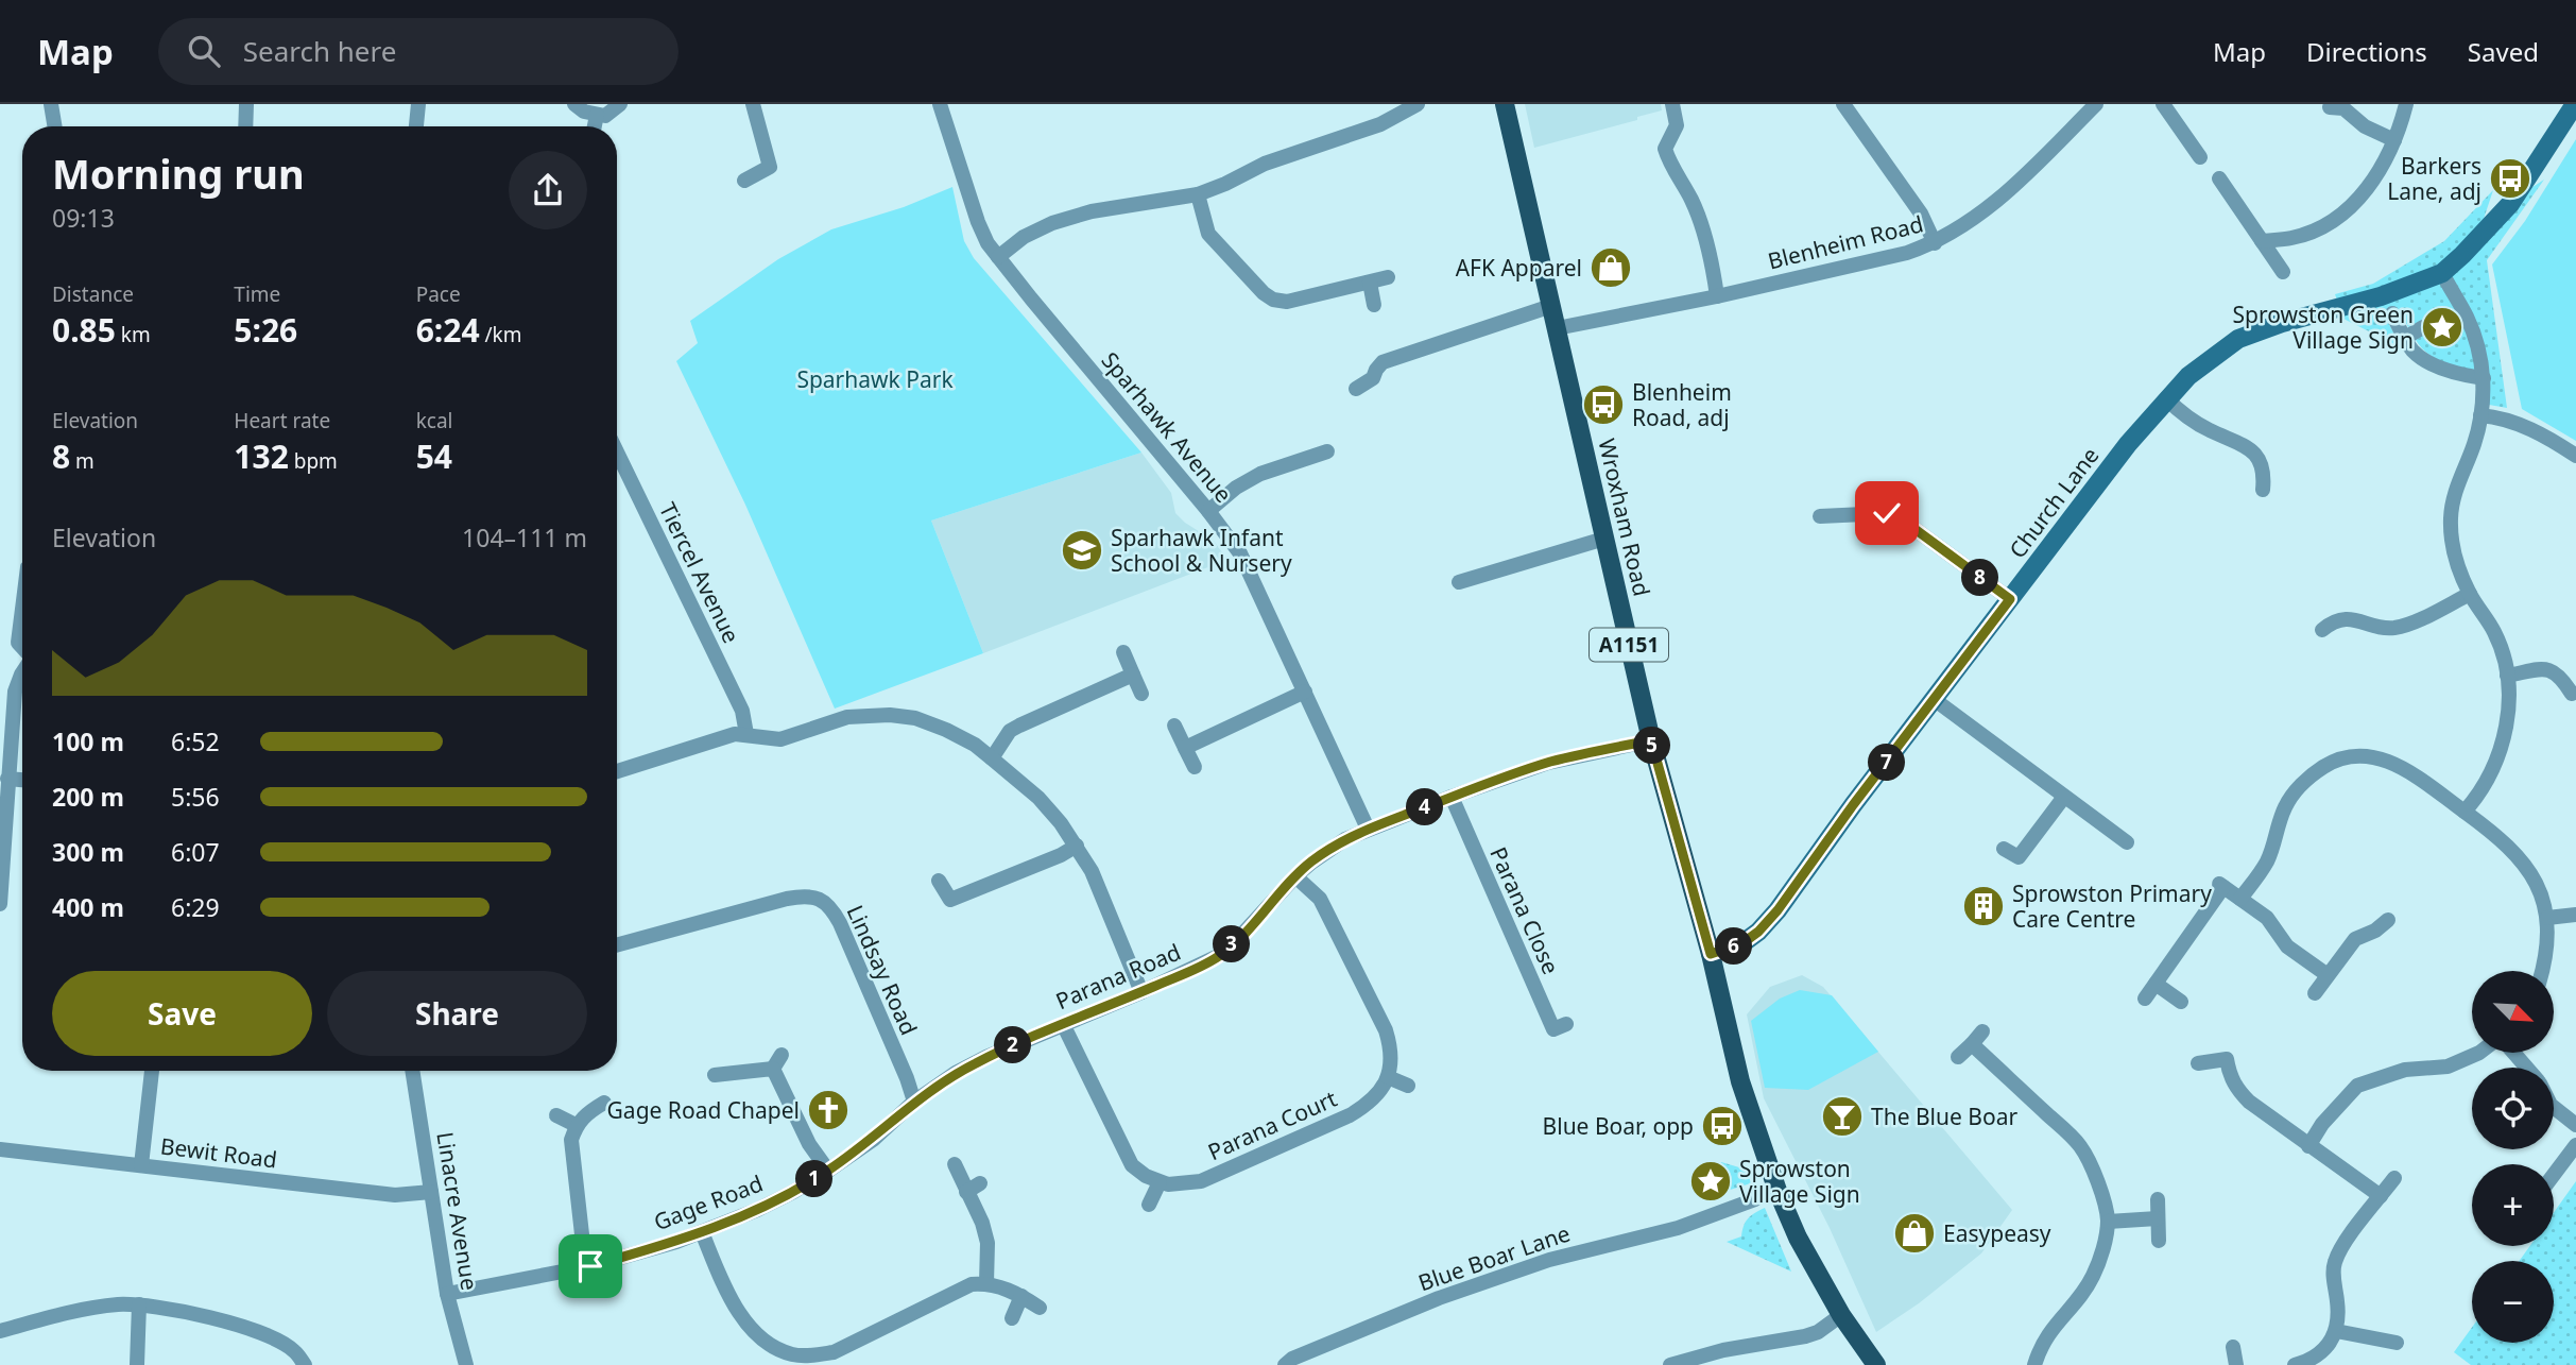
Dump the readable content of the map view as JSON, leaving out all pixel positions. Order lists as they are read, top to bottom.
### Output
{
  "streets": {
    "main road": ["Wroxham Road", "A1151"],
    "street": [
      "Blenheim Road",
      "Sparhawk Avenue",
      "Church Lane",
      "Tiercel Avenue",
      "Parana Close",
      "Lindsay Road",
      "Parana Road",
      "Parana Court",
      "Bewit Road",
      "Gage Road",
      "Linacre Avenue",
      "Blue Boar Lane"
    ]
  },
  "crossings": [
    ["Blenheim Road", "Wroxham Road"],
    ["Sparhawk Avenue", "Parana Road"],
    ["Church Lane", "Wroxham Road"],
    ["Wroxham Road", "Parana Road"],
    ["Parana Close", "Parana Road"],
    ["Lindsay Road", "Parana Road"],
    ["Lindsay Road", "Gage Road"],
    ["Parana Road", "Gage Road"],
    ["Bewit Road", "Linacre Avenue"],
    ["Gage Road", "Linacre Avenue"]
  ],
  "parks": ["Sparhawk Park"],
  "places": {
    "bus stop": ["Barkers Lane, adj", "Blenheim Road, adj", "Blue Boar, opp"],
    "shop": ["AFK Apparel", "Easypeasy"],
    "place": ["Sprowston Green Village Sign", "Sprowston Village Sign"],
    "school or university": ["Sparhawk Infant School & Nursery"],
    "building": ["Sprowston Primary Care Centre"],
    "church": ["Gage Road Chapel"],
    "bar": ["The Blue Boar"]
  },
  "north": "bottom right",
  "page": {
    "header": "Map",
    "search": "Search here",
    "nav": ["Map", "Directions", "Saved"],
    "heading": ["Morning run", "09:13"],
    "stats": [
      ["Distance", "0.85 km"],
      ["Time", "5:26"],
      ["Pace", "6:24 /km"],
      ["Elevation", "8 m"],
      ["Heart rate", "132 bpm"],
      ["kcal", "54"]
    ],
    "chart": ["Elevation", "104–111 m"],
    "pins": [
      "8",
      "5",
      "7",
      "4",
      "3",
      "6",
      "2",
      "1"
    ],
    "list": [
      {
        "name": "100 m",
        "note": "6:52"
      },
      {
        "name": "200 m",
        "note": "5:56"
      },
      {
        "name": "300 m",
        "note": "6:07"
      },
      {
        "name": "400 m",
        "note": "6:29"
      }
    ],
    "buttons": ["Save", "Share"],
    "map_buttons": ["+", "−"]
  }
}
